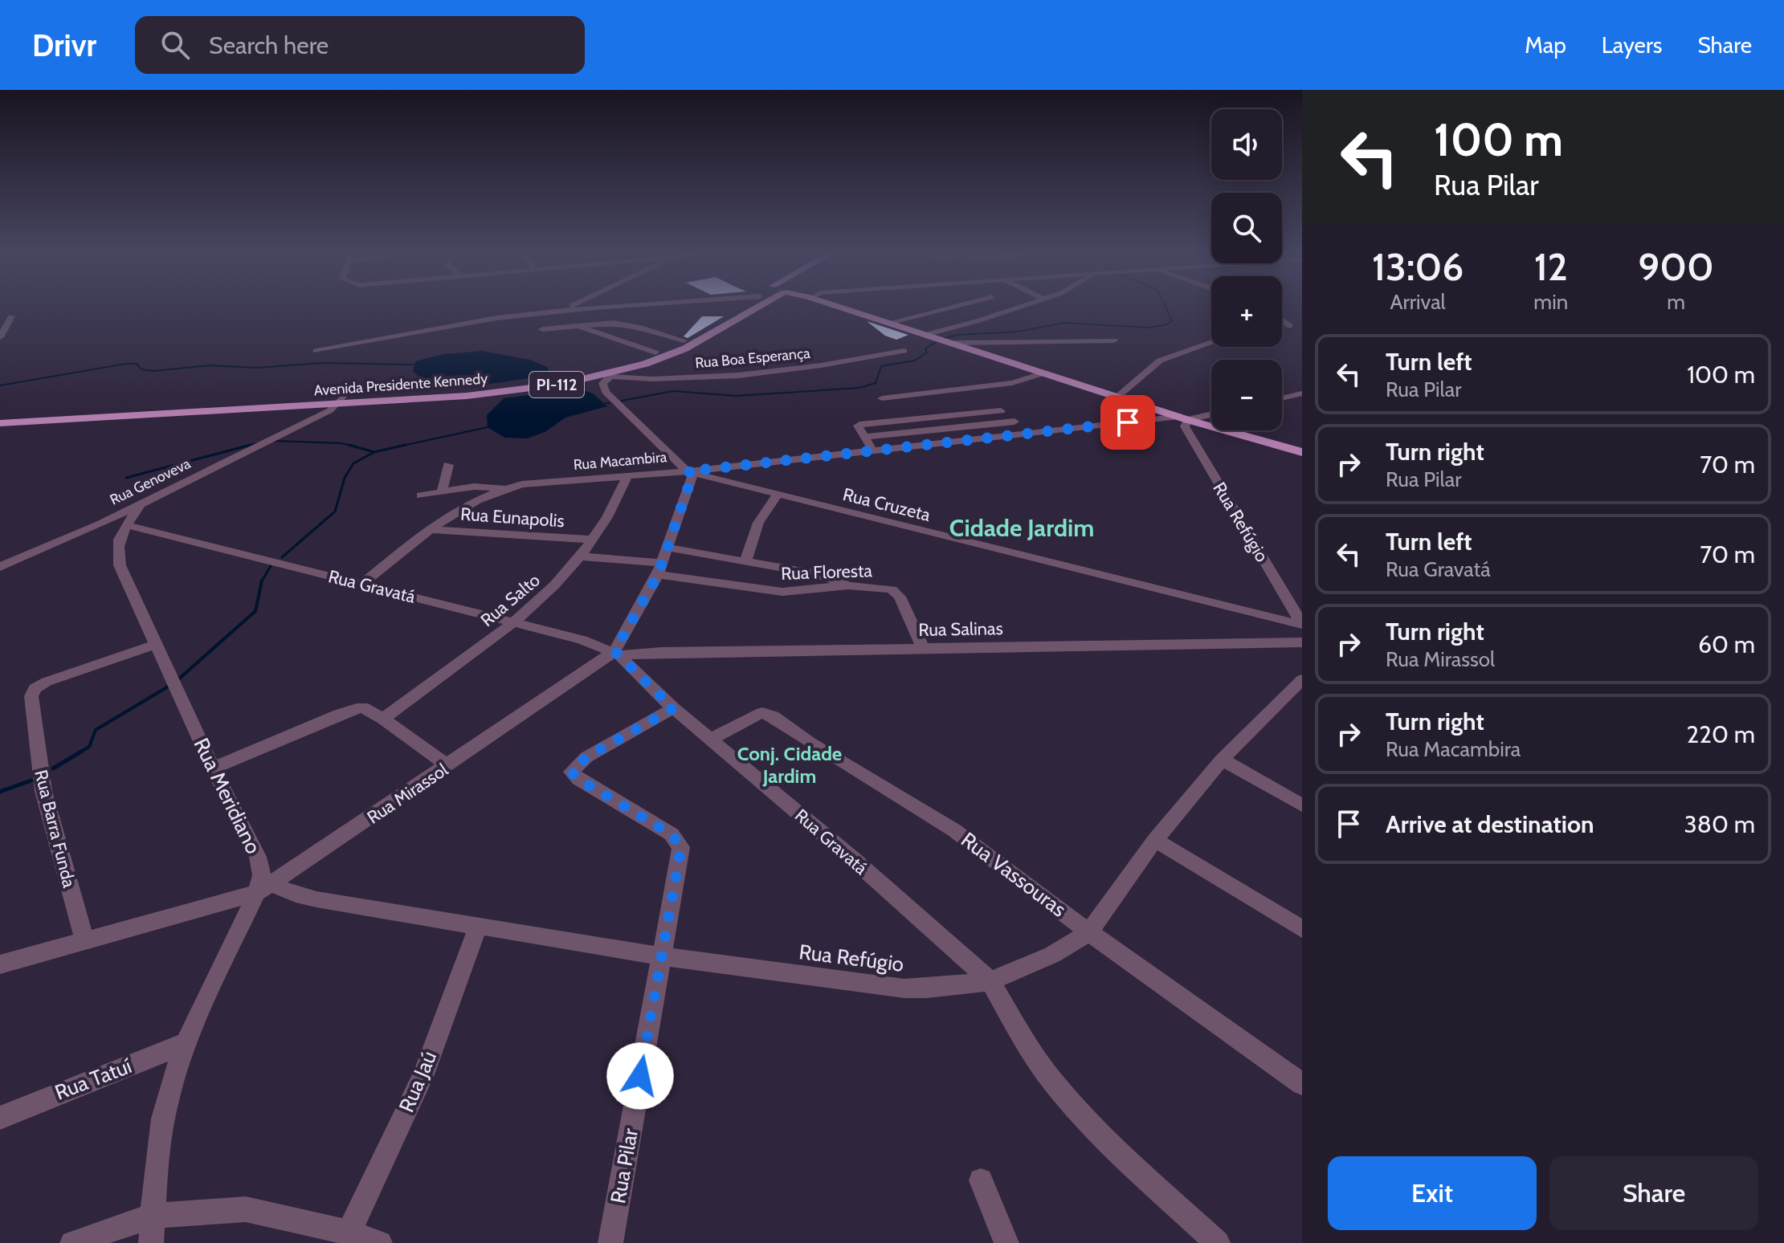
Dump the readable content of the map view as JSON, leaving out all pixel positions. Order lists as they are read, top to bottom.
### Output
{
  "streets": {
    "main road": ["Avenida Presidente Kennedy", "PI-112"],
    "street": [
      "Rua Boa Esperança",
      "Rua Macambira",
      "Rua Genoveva",
      "Rua Cruzeta",
      "Rua Eunapolis",
      "Rua Refúgio",
      "Rua Floresta",
      "Rua Gravatá",
      "Rua Salto",
      "Rua Salinas",
      "Rua Mirassol",
      "Rua Meridiano",
      "Rua Barra Funda",
      "Rua Vassouras",
      "Rua Tatuí",
      "Rua Jaú",
      "Rua Pilar"
    ]
  },
  "crossings": [
    ["Rua Boa Esperança", "Avenida Presidente Kennedy"],
    ["Avenida Presidente Kennedy", "Rua Genoveva"],
    ["Rua Macambira", "Rua Cruzeta"],
    ["Rua Macambira", "Rua Eunapolis"],
    ["Rua Macambira", "Rua Refúgio"],
    ["Rua Macambira", "Rua Gravatá"],
    ["Rua Macambira", "Rua Salto"],
    ["Rua Macambira", "Rua Mirassol"],
    ["Rua Genoveva", "Rua Meridiano"],
    ["Rua Cruzeta", "Rua Refúgio"],
    ["Rua Cruzeta", "Rua Mirassol"],
    ["Rua Eunapolis", "Rua Salto"],
    ["Rua Refúgio", "Rua Gravatá"],
    ["Rua Refúgio", "Rua Mirassol"],
    ["Rua Refúgio", "Rua Meridiano"],
    ["Rua Refúgio", "Rua Vassouras"],
    ["Rua Refúgio", "Rua Jaú"],
    ["Rua Refúgio", "Rua Pilar"],
    ["Rua Floresta", "Rua Salto"],
    ["Rua Floresta", "Rua Salinas"],
    ["Rua Floresta", "Rua Mirassol"],
    ["Rua Gravatá", "Rua Salto"],
    ["Rua Gravatá", "Rua Salinas"],
    ["Rua Gravatá", "Rua Mirassol"],
    ["Rua Gravatá", "Rua Meridiano"],
    ["Rua Gravatá", "Rua Vassouras"],
    ["Rua Gravatá", "Rua Pilar"],
    ["Rua Salinas", "Rua Mirassol"],
    ["Rua Mirassol", "Rua Meridiano"],
    ["Rua Mirassol", "Rua Barra Funda"],
    ["Rua Meridiano", "Rua Barra Funda"],
    ["Rua Meridiano", "Rua Tatuí"]
  ],
  "districts": ["Cidade Jardim", "Conj. Cidade Jardim"],
  "page": {
    "header": "Drivr",
    "search": "Search here",
    "nav": ["Map", "Layers", "Share"],
    "turn": ["100 m", "Rua Pilar"],
    "map_buttons": ["+", "−"],
    "eta": [
      "13:06",
      "Arrival",
      "12",
      "min",
      "900",
      "m"
    ],
    "list": [
      {
        "name": "Turn left",
        "note": "Rua Pilar",
        "value": "100 m"
      },
      {
        "name": "Turn right",
        "note": "Rua Pilar",
        "value": "70 m"
      },
      {
        "name": "Turn left",
        "note": "Rua Gravatá",
        "value": "70 m"
      },
      {
        "name": "Turn right",
        "note": "Rua Mirassol",
        "value": "60 m"
      },
      {
        "name": "Turn right",
        "note": "Rua Macambira",
        "value": "220 m"
      },
      {
        "name": "Arrive at destination",
        "value": "380 m"
      }
    ],
    "buttons": ["Exit", "Share"]
  }
}
